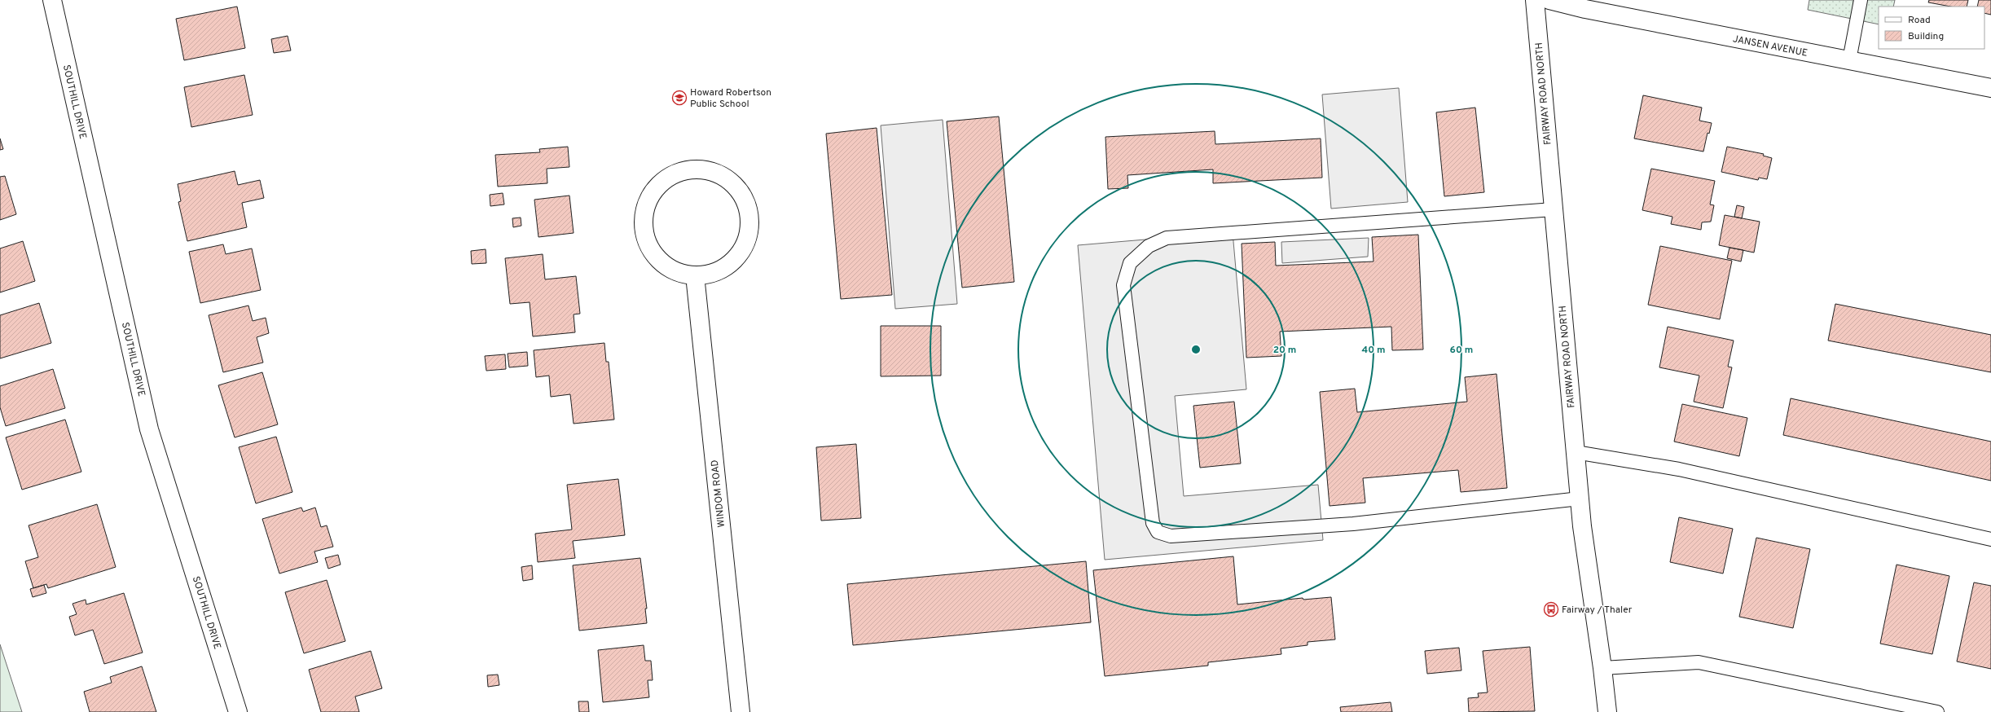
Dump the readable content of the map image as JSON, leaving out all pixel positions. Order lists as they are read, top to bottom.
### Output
{
  "streets": {
    "street": [
      "JANSEN AVENUE",
      "FAIRWAY ROAD NORTH",
      "SOUTHILL DRIVE",
      "WINDOM ROAD"
    ]
  },
  "places": {
    "school or university": ["Howard Robertson Public School"],
    "bus stop": ["Fairway / Thaler"]
  },
  "legend": ["Road", "Building"],
  "rings": ["20 m", "40 m", "60 m"]
}
